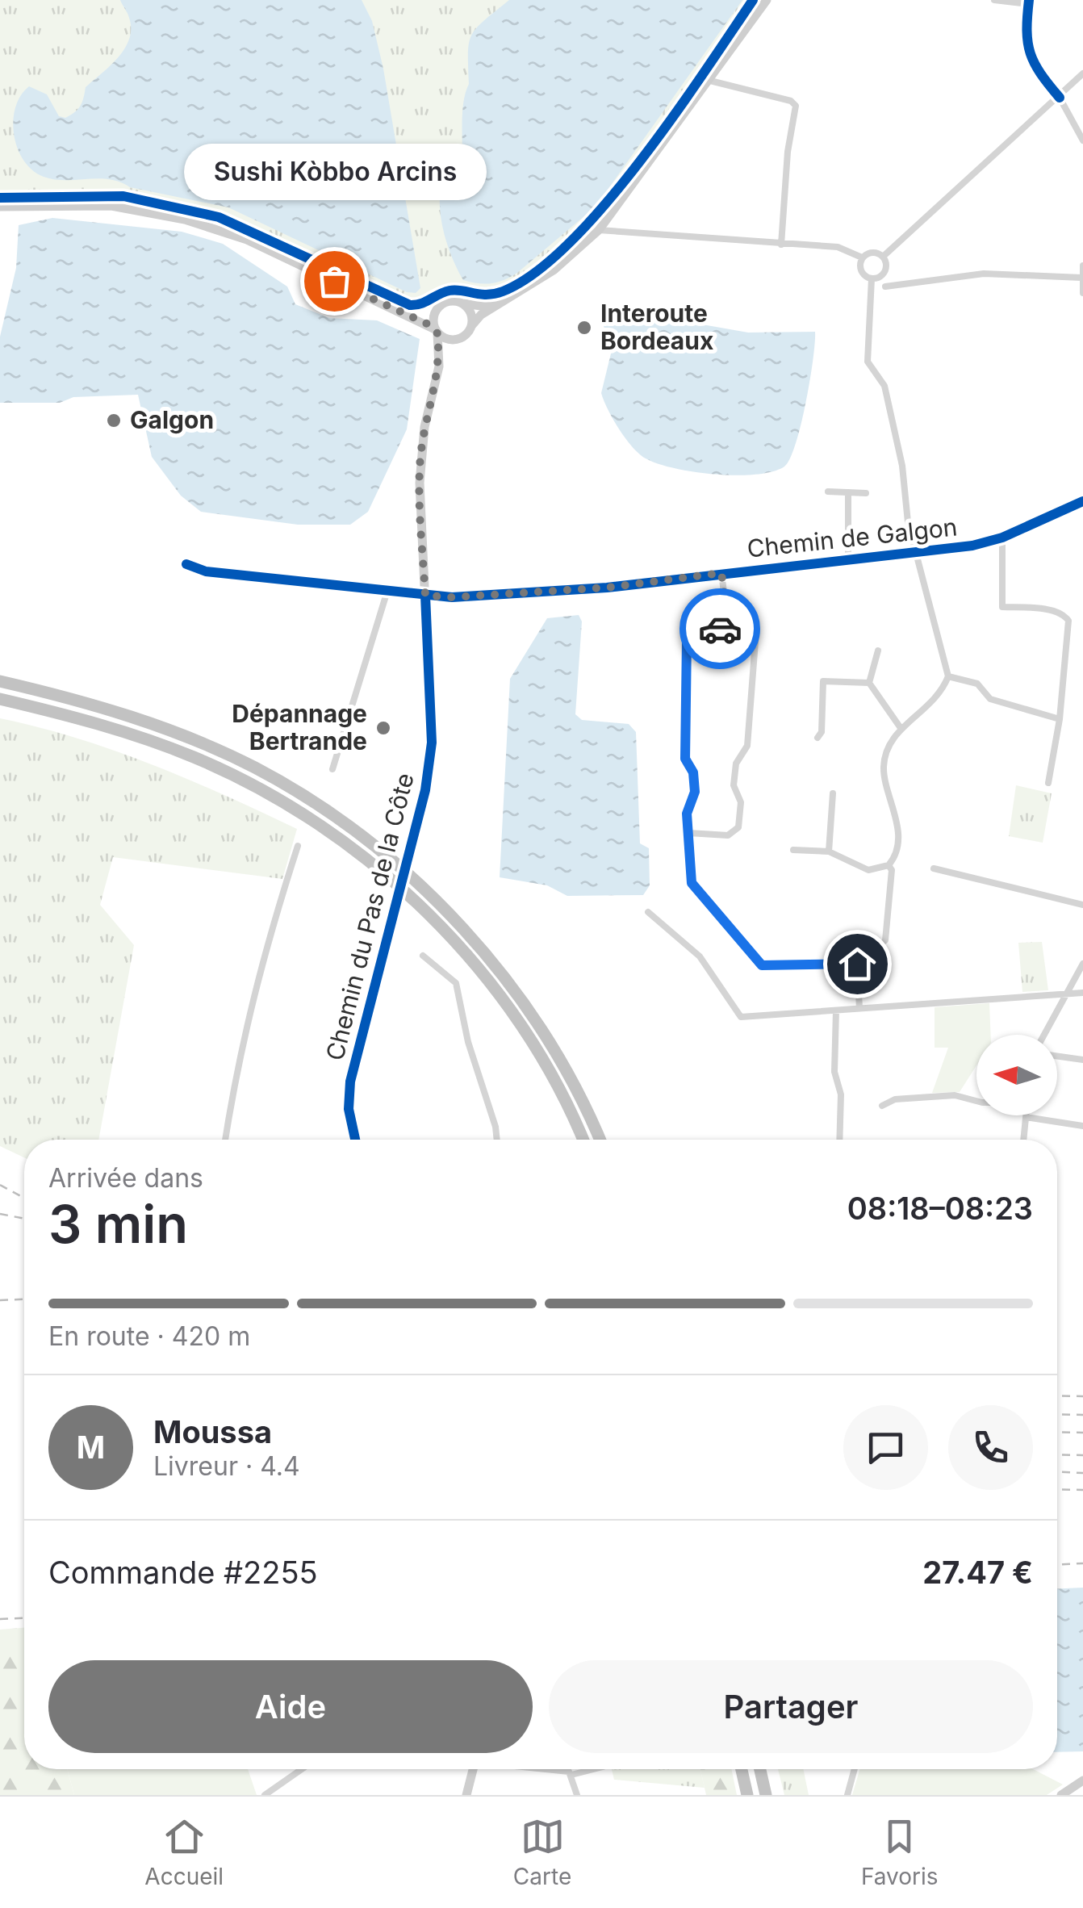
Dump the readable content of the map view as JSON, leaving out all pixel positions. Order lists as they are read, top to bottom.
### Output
{
  "streets": {
    "main road": ["Chemin de Galgon", "Chemin du Pas de la Côte"]
  },
  "crossings": [
    ["Chemin de Galgon", "Chemin du Pas de la Côte"]
  ],
  "places": [
    "Sushi Kòbbo Arcins",
    "Interoute Bordeaux",
    "Galgon",
    "Dépannage Bertrande"
  ],
  "north": "left",
  "page": {
    "bubble": "Sushi Kòbbo Arcins",
    "heading": ["3 min", "Arrivée dans", "08:18–08:23"],
    "panel": [
      "Moussa",
      "Livreur · 4.4",
      "Commande #2255",
      "27.47 €"
    ],
    "bar": "En route · 420 m",
    "round": "M",
    "buttons": ["Aide", "Partager"],
    "tabs": ["Accueil", "Carte", "Favoris"]
  }
}
